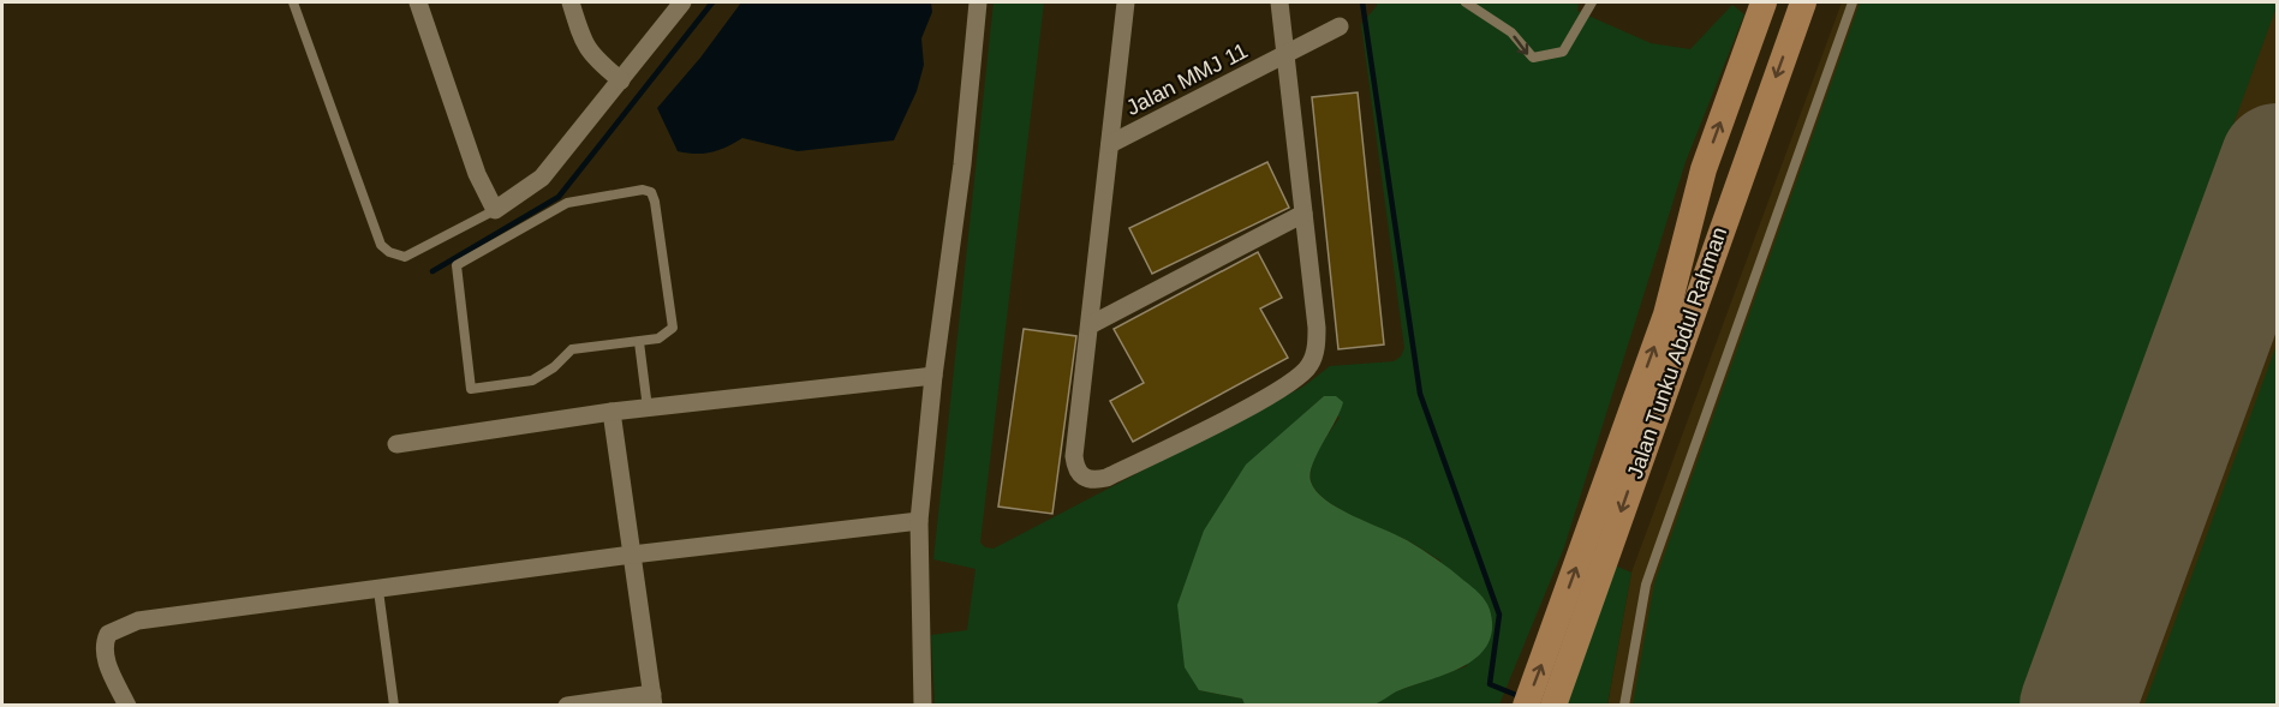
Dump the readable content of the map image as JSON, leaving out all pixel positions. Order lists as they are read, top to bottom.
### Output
{
  "streets": {
    "main road": ["Jalan Tunku Abdul Rahman"],
    "street": ["Jalan MMJ 11"]
  }
}
